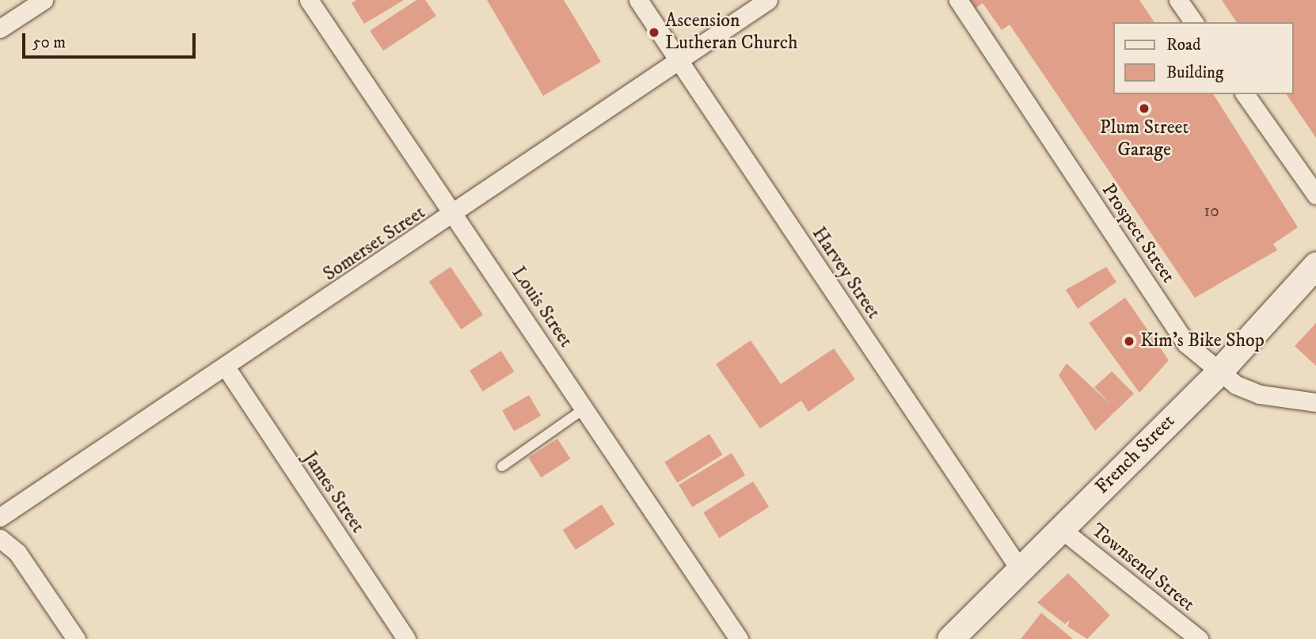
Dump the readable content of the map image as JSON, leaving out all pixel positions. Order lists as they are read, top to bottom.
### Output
{
  "streets": {
    "main road": ["French Street"],
    "street": [
      "Prospect Street",
      "Somerset Street",
      "Harvey Street",
      "Louis Street",
      "James Street",
      "Townsend Street"
    ]
  },
  "crossings": [
    ["Prospect Street", "French Street"],
    ["Somerset Street", "Harvey Street"],
    ["Somerset Street", "Louis Street"],
    ["Somerset Street", "James Street"],
    ["Harvey Street", "French Street"],
    ["French Street", "Townsend Street"]
  ],
  "places": ["Ascension Lutheran Church", "Plum Street Garage", "Kim's Bike Shop"],
  "house_numbers": ["10"],
  "legend": ["Road", "Building"],
  "scale_bar": "50 m"
}
